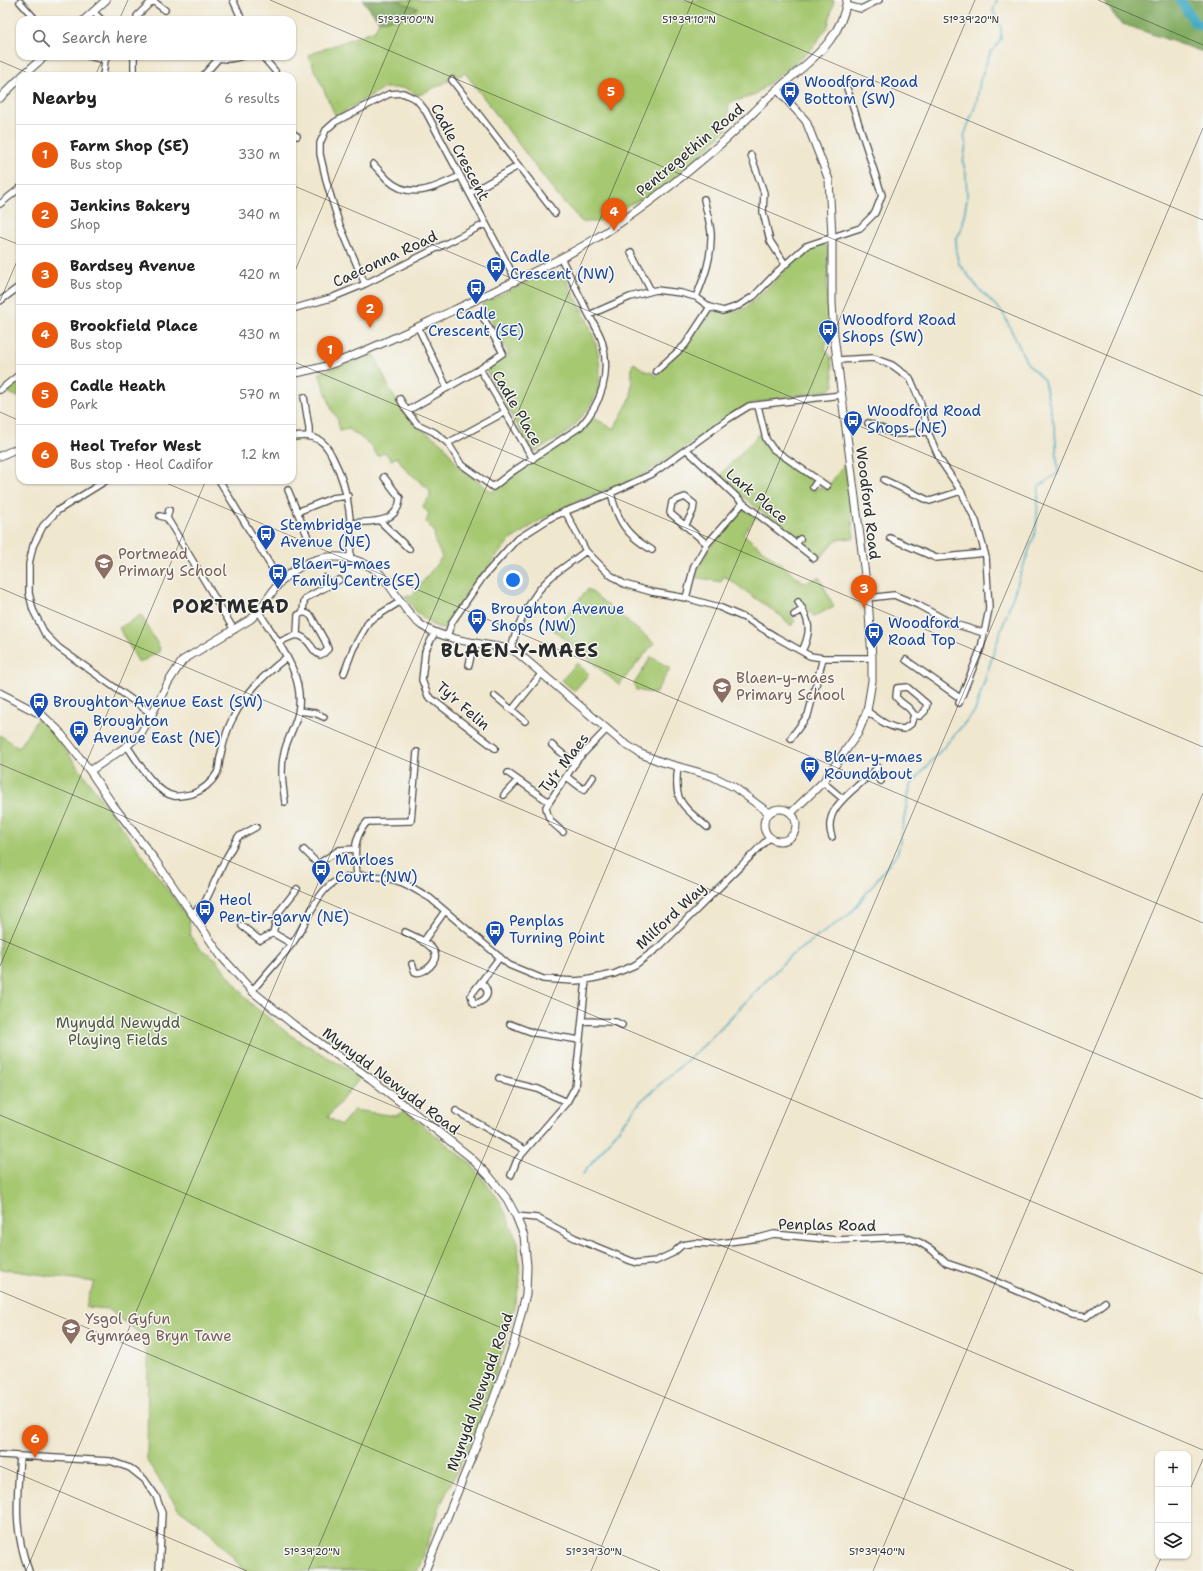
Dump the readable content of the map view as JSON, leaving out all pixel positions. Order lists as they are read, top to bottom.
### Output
{
  "streets": {
    "street": [
      "Pentregethin Road",
      "Cadle Crescent",
      "Caeconna Road",
      "Cadle Place",
      "Lark Place",
      "Woodford Road",
      "Ty'r Felin",
      "Ty'r Maes",
      "Milford Way",
      "Mynydd Newydd Road",
      "Penplas Road"
    ]
  },
  "crossings": [
    ["Pentregethin Road", "Cadle Crescent"],
    ["Pentregethin Road", "Woodford Road"],
    ["Cadle Crescent", "Caeconna Road"],
    ["Woodford Road", "Milford Way"],
    ["Milford Way", "Mynydd Newydd Road"],
    ["Mynydd Newydd Road", "Penplas Road"]
  ],
  "districts": ["PORTMEAD", "BLAEN-Y-MAES"],
  "parks": ["Mynydd Newydd Playing Fields"],
  "places": {
    "bus stop": [
      "Woodford Road Bottom (SW)",
      "Cadle Crescent (NW)",
      "Cadle Crescent (SE)",
      "Woodford Road Shops (SW)",
      "Woodford Road Shops (NE)",
      "Stembridge Avenue (NE)",
      "Blaen-y-maes Family Centre(SE)",
      "Broughton Avenue Shops (NW)",
      "Woodford Road Top",
      "Broughton Avenue East (SW)",
      "Broughton Avenue East (NE)",
      "Blaen-y-maes Roundabout",
      "Marloes Court (NW)",
      "Heol Pen-tir-garw (NE)",
      "Penplas Turning Point"
    ],
    "school or university": ["Portmead Primary School", "Blaen-y-maes Primary School", "Ysgol Gyfun Gymraeg Bryn Tawe"]
  },
  "page": {
    "search": "Search here",
    "heading": ["Nearby", "6 results"],
    "pins": [
      "5",
      "4",
      "2",
      "1",
      "3",
      "6"
    ],
    "list": [
      {
        "mark": "1",
        "name": "Farm Shop (SE)",
        "note": "Bus stop",
        "value": "330 m"
      },
      {
        "mark": "2",
        "name": "Jenkins Bakery",
        "note": "Shop",
        "value": "340 m"
      },
      {
        "mark": "3",
        "name": "Bardsey Avenue",
        "note": "Bus stop",
        "value": "420 m"
      },
      {
        "mark": "4",
        "name": "Brookfield Place",
        "note": "Bus stop",
        "value": "430 m"
      },
      {
        "mark": "5",
        "name": "Cadle Heath",
        "note": "Park",
        "value": "570 m"
      },
      {
        "mark": "6",
        "name": "Heol Trefor West",
        "note": "Bus stop · Heol Cadifor",
        "value": "1.2 km"
      }
    ],
    "map_buttons": ["+", "−"]
  },
  "coordinates": [
    "51°39'00\"N",
    "51°39'10\"N",
    "51°39'20\"N",
    "51°39'30\"N",
    "51°39'40\"N"
  ]
}
